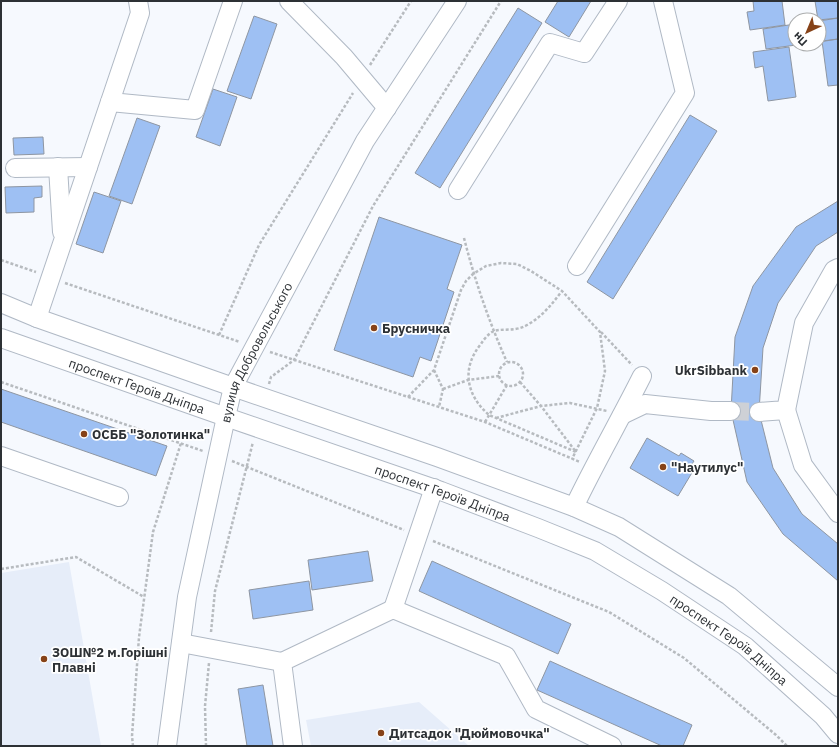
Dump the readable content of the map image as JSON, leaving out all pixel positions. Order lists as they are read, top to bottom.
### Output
{
  "streets": {
    "street": ["вулиця Добровольського", "проспект Героїв Дніпра"]
  },
  "crossings": [
    ["вулиця Добровольського", "проспект Героїв Дніпра"]
  ],
  "places": [
    "Брусничка",
    "UkrSibbank",
    "ОСББ \"Золотинка\"",
    "\"Наутилус\"",
    "ЗОШ№2 м.Горішні Плавні",
    "Дитсадок \"Дюймовочка\""
  ],
  "north": "bottom left"
}
